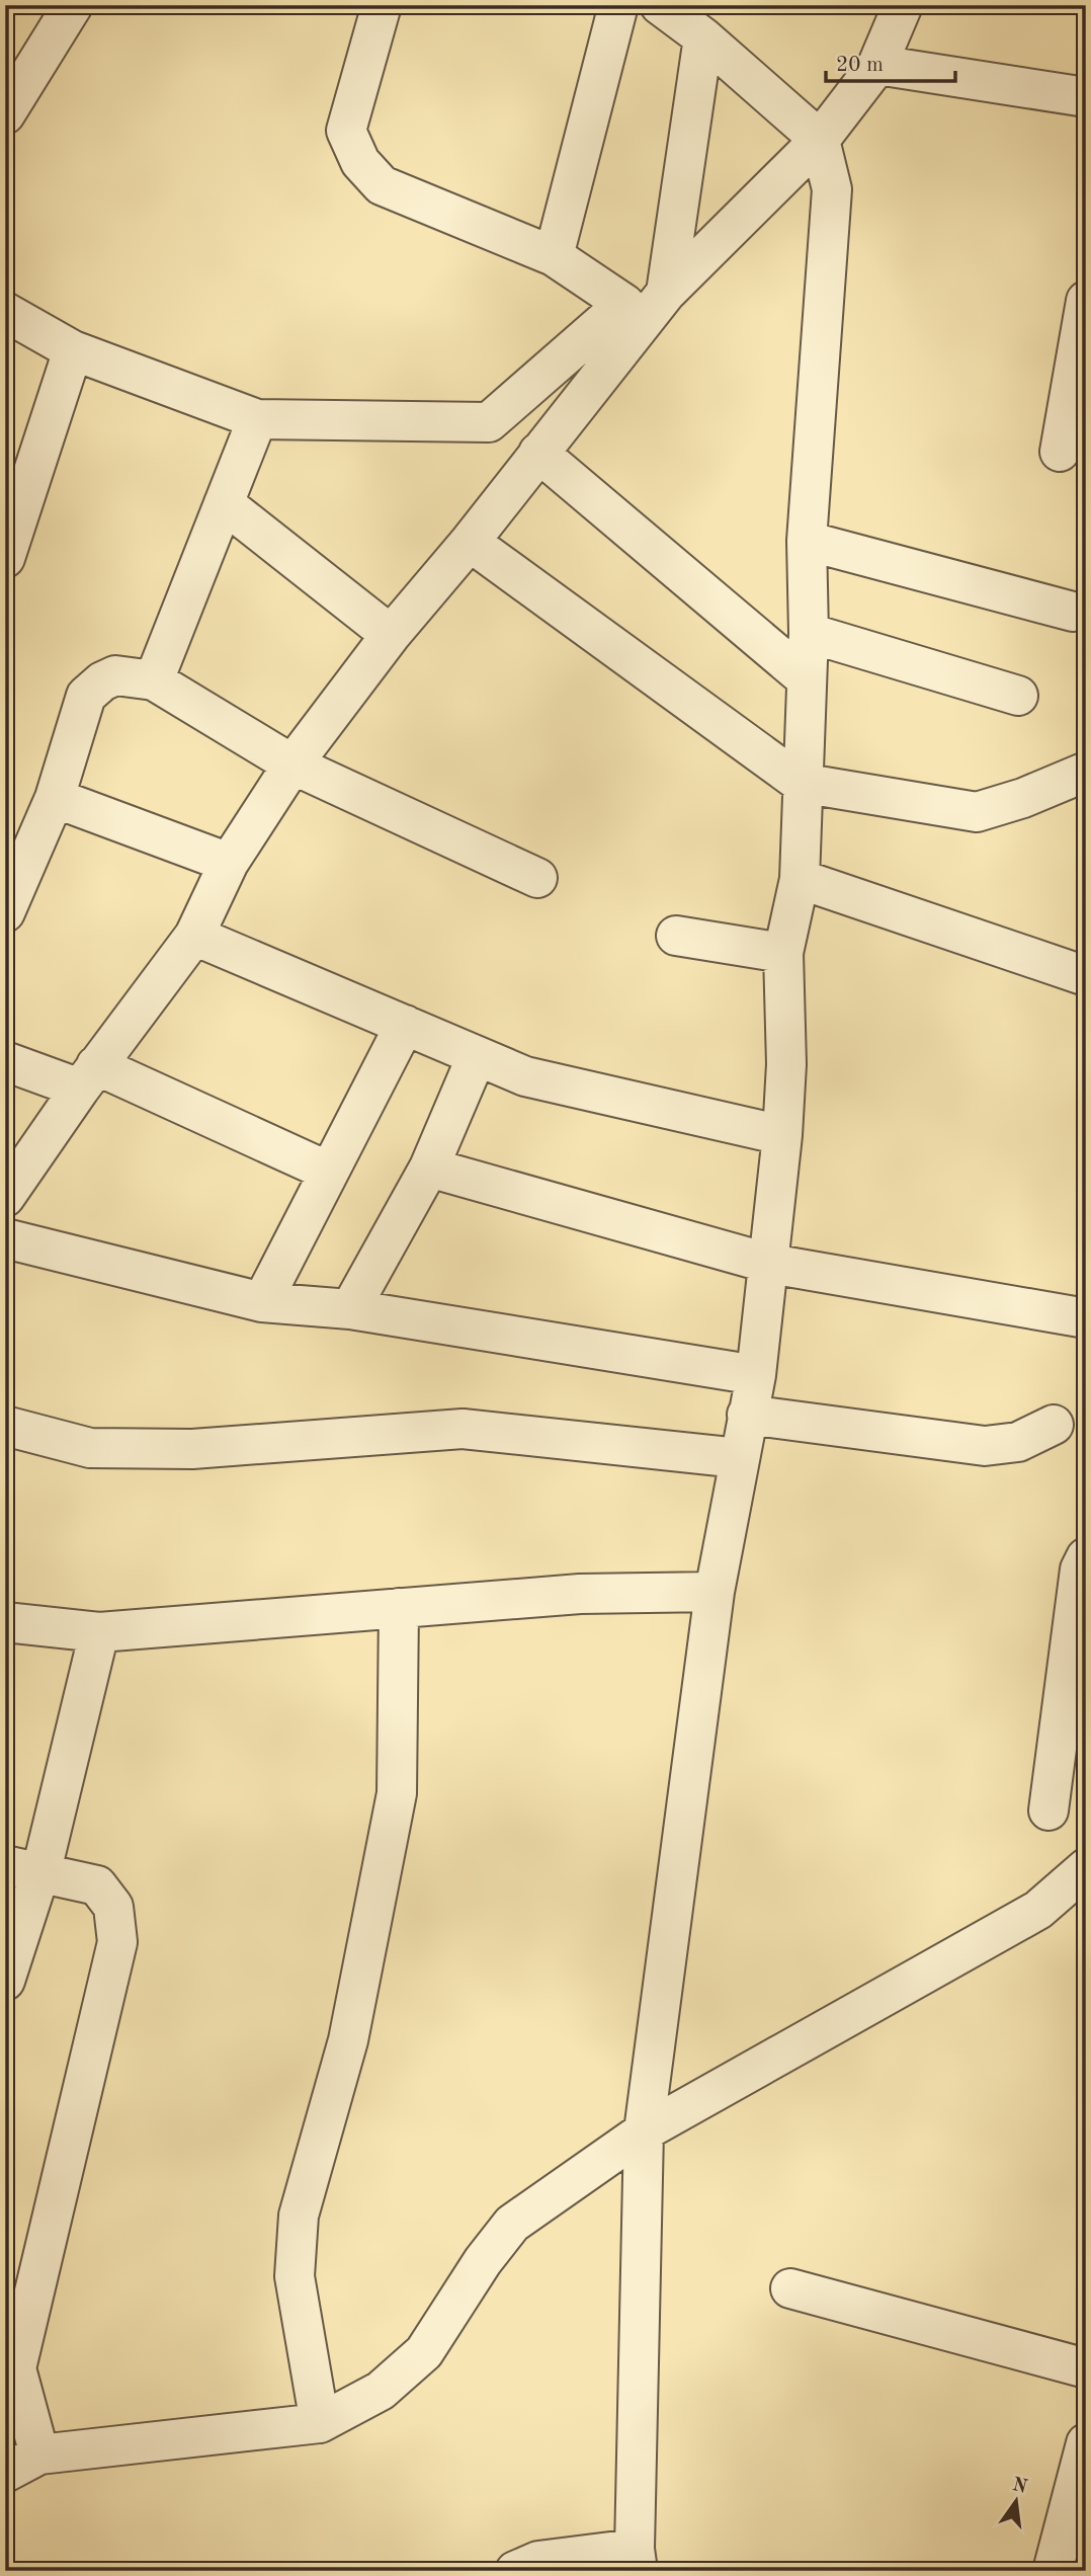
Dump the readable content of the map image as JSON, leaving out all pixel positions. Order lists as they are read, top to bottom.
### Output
{
  "scale_bar": "20 m",
  "north": "top"
}
